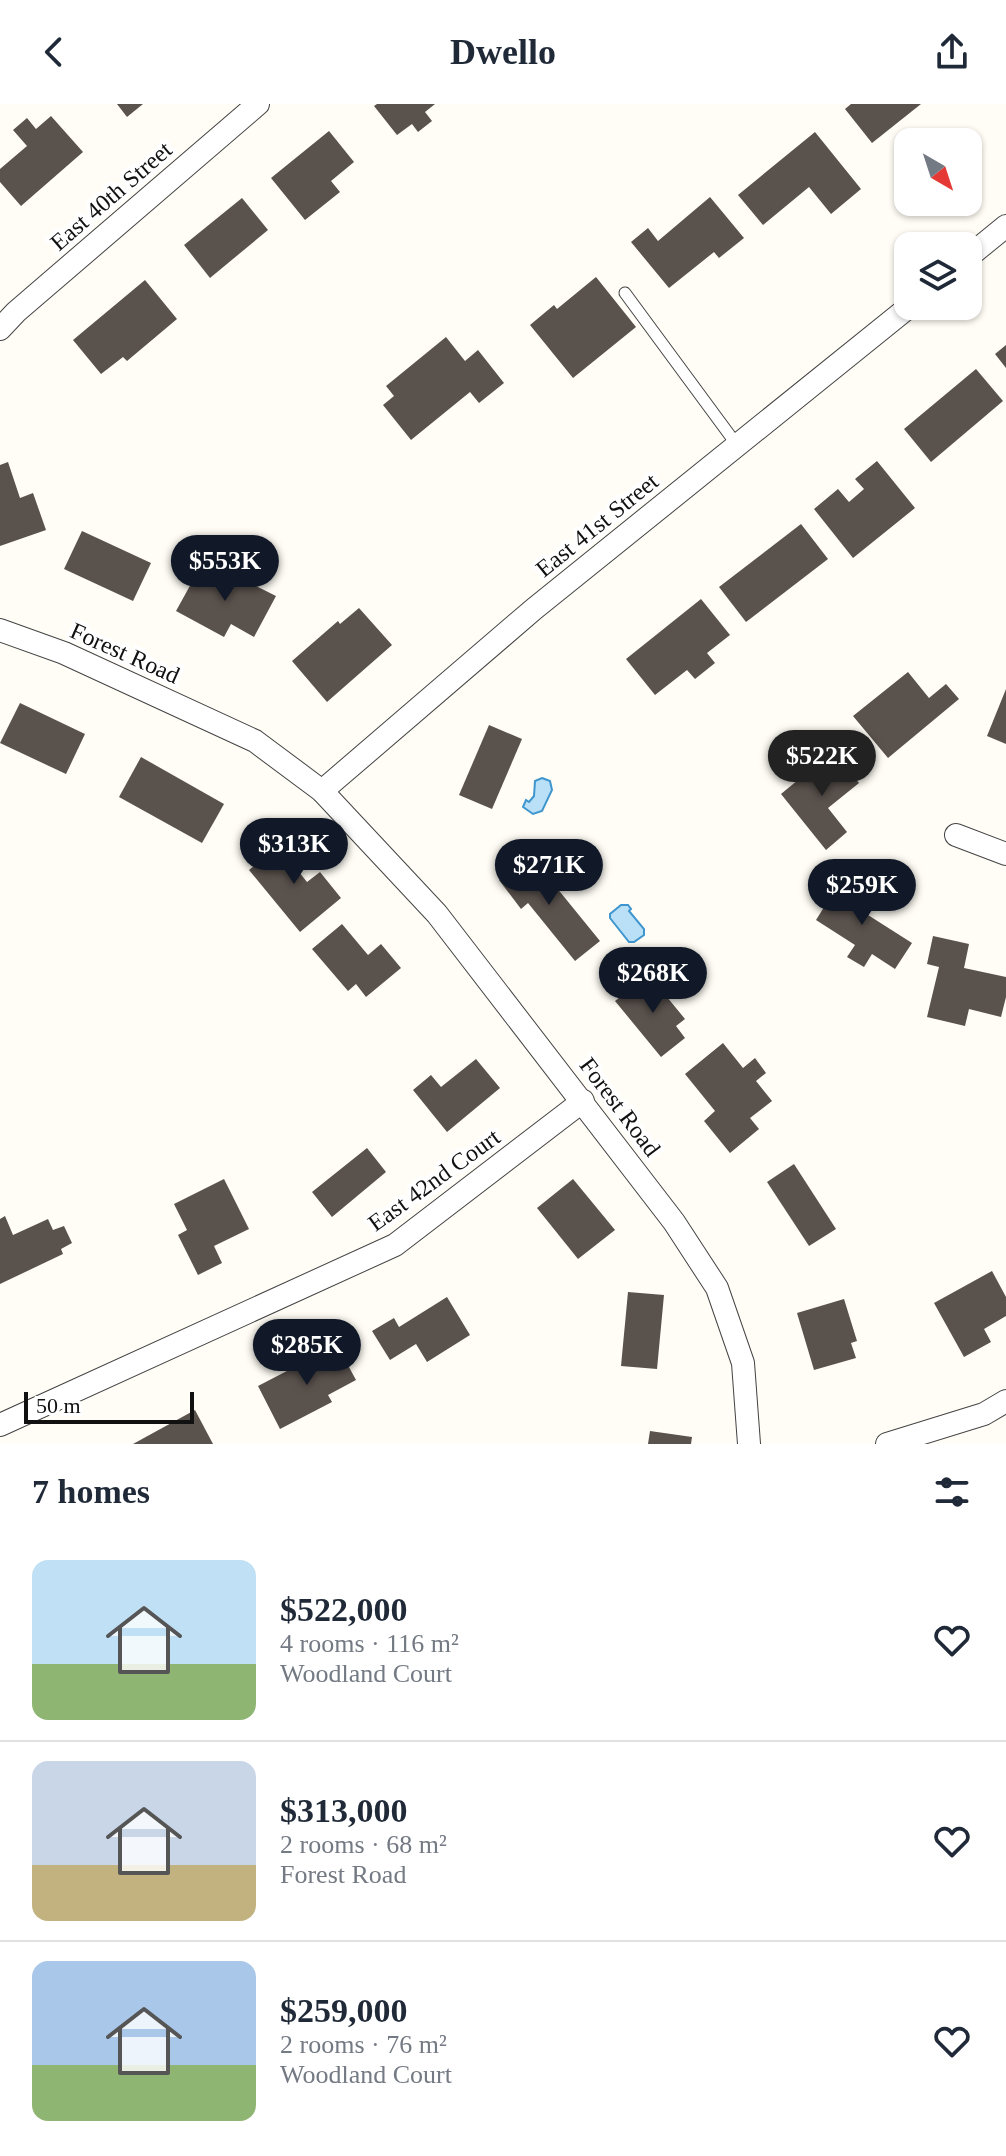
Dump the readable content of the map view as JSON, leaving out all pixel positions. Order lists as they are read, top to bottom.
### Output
{
  "streets": {
    "street": [
      "East 40th Street",
      "East 41st Street",
      "Forest Road",
      "East 42nd Court"
    ]
  },
  "crossings": [
    ["East 41st Street", "Forest Road"],
    ["Forest Road", "East 42nd Court"]
  ],
  "scale_bar": "50 m",
  "north": "bottom right",
  "page": {
    "header": "Dwello",
    "price": [
      "$553K",
      "$522K",
      "$313K",
      "$271K",
      "$259K",
      "$268K",
      "$285K"
    ],
    "scale": "50 m",
    "heading": "7 homes",
    "list": [
      {
        "name": "$522,000",
        "note": "4 rooms · 116 m² · Woodland Court"
      },
      {
        "name": "$313,000",
        "note": "2 rooms · 68 m² · Forest Road"
      },
      {
        "name": "$259,000",
        "note": "2 rooms · 76 m² · Woodland Court"
      }
    ]
  }
}
